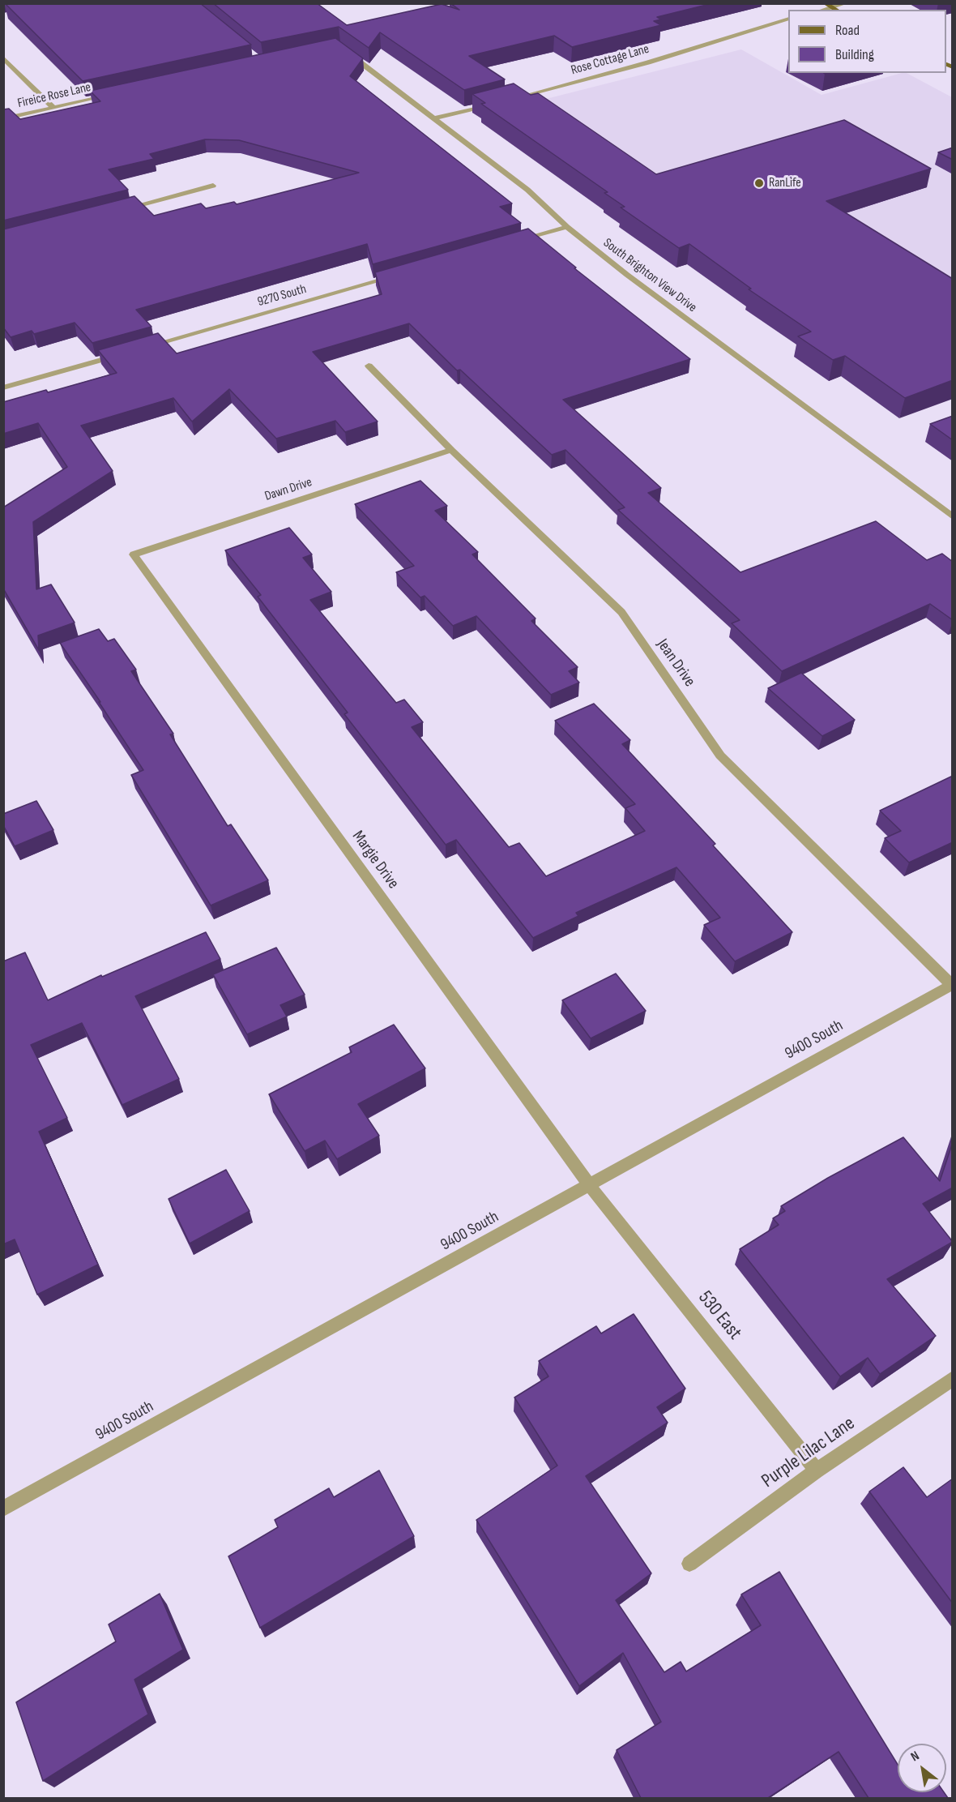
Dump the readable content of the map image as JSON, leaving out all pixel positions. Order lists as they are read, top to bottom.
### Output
{
  "streets": {
    "street": [
      "Rose Cottage Lane",
      "Fireice Rose Lane",
      "South Brighton View Drive",
      "9270 South",
      "Dawn Drive",
      "Jean Drive",
      "Margie Drive",
      "9400 South",
      "530 East",
      "Purple Lilac Lane"
    ]
  },
  "crossings": [
    ["Dawn Drive", "Jean Drive"],
    ["Dawn Drive", "Margie Drive"],
    ["Jean Drive", "9400 South"],
    ["Margie Drive", "9400 South"],
    ["Margie Drive", "530 East"],
    ["9400 South", "530 East"],
    ["530 East", "Purple Lilac Lane"]
  ],
  "places": ["RanLife"],
  "legend": ["Road", "Building"],
  "north": "top left"
}
